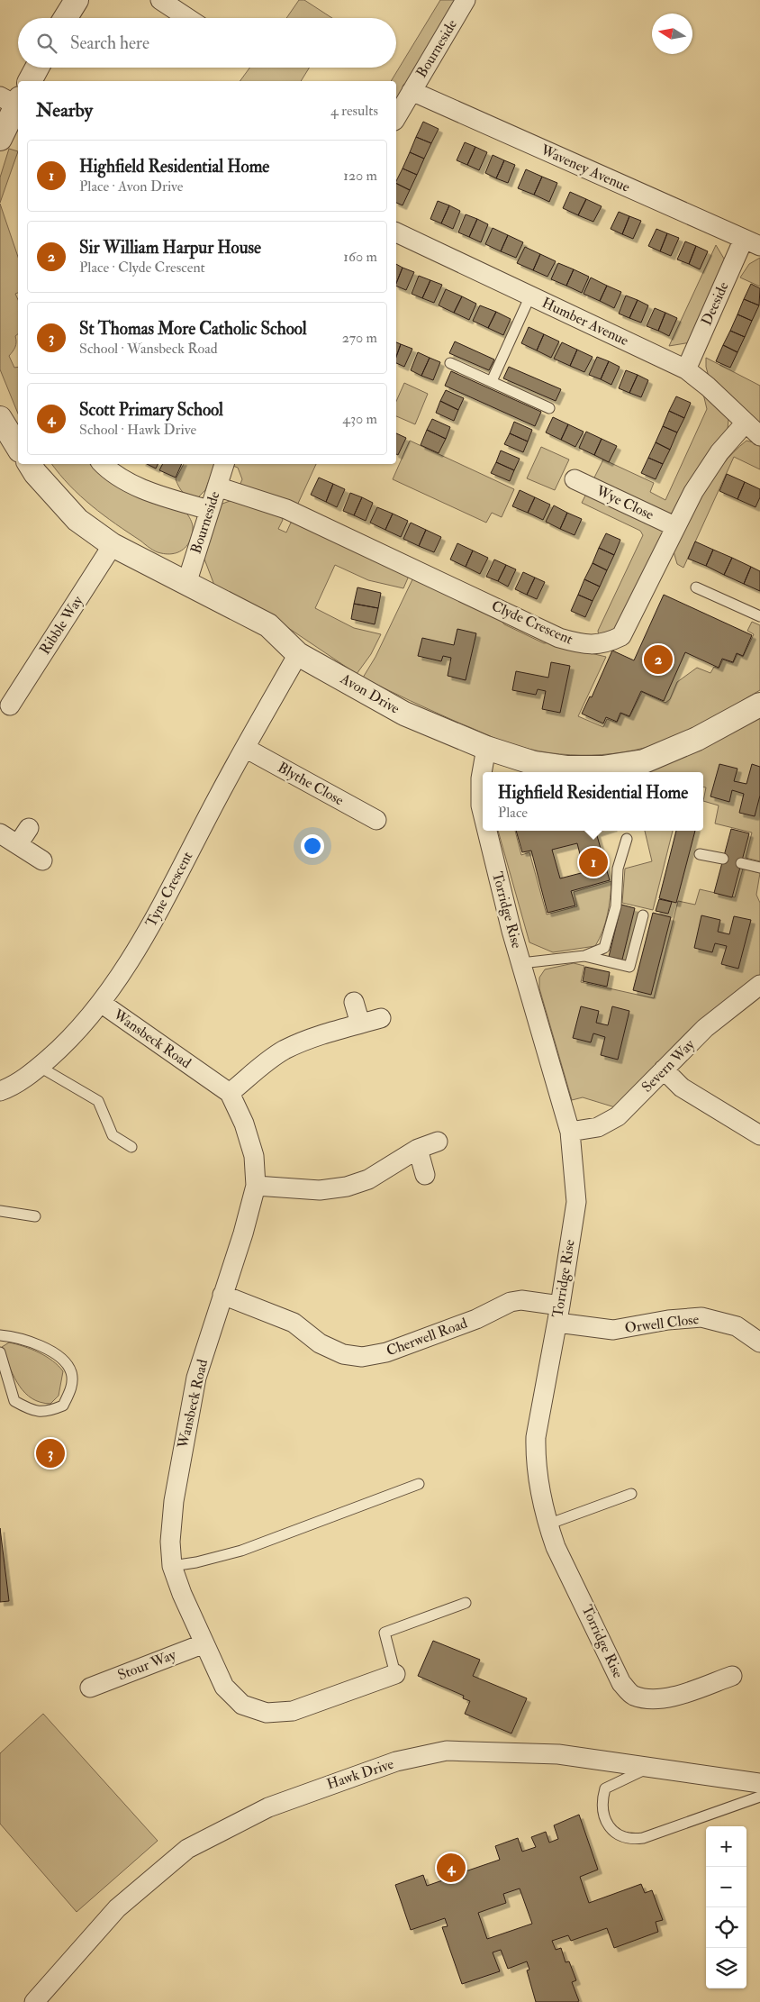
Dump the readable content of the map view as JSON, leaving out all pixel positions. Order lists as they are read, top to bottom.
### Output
{
  "streets": {
    "street": [
      "Bourneside",
      "Waveney Avenue",
      "Deeside",
      "Humber Avenue",
      "Wye Close",
      "Clyde Crescent",
      "Ribble Way",
      "Avon Drive",
      "Blythe Close",
      "Tyne Crescent",
      "Torridge Rise",
      "Wansbeck Road",
      "Severn Way",
      "Orwell Close",
      "Cherwell Road",
      "Stour Way",
      "Hawk Drive"
    ]
  },
  "crossings": [
    ["Bourneside", "Waveney Avenue"],
    ["Bourneside", "Clyde Crescent"],
    ["Bourneside", "Avon Drive"],
    ["Waveney Avenue", "Deeside"],
    ["Deeside", "Humber Avenue"],
    ["Humber Avenue", "Clyde Crescent"],
    ["Wye Close", "Clyde Crescent"],
    ["Ribble Way", "Avon Drive"],
    ["Avon Drive", "Tyne Crescent"],
    ["Avon Drive", "Torridge Rise"],
    ["Blythe Close", "Tyne Crescent"],
    ["Tyne Crescent", "Wansbeck Road"],
    ["Torridge Rise", "Severn Way"],
    ["Torridge Rise", "Orwell Close"],
    ["Torridge Rise", "Cherwell Road"],
    ["Wansbeck Road", "Cherwell Road"],
    ["Wansbeck Road", "Stour Way"],
    ["Orwell Close", "Cherwell Road"]
  ],
  "north": "left",
  "page": {
    "search": "Search here",
    "heading": ["Nearby", "4 results"],
    "list": [
      {
        "mark": "1",
        "name": "Highfield Residential Home",
        "note": "Place · Avon Drive",
        "value": "120 m"
      },
      {
        "mark": "2",
        "name": "Sir William Harpur House",
        "note": "Place · Clyde Crescent",
        "value": "160 m"
      },
      {
        "mark": "3",
        "name": "St Thomas More Catholic School",
        "note": "School · Wansbeck Road",
        "value": "270 m"
      },
      {
        "mark": "4",
        "name": "Scott Primary School",
        "note": "School · Hawk Drive",
        "value": "430 m"
      }
    ],
    "pins": [
      "2",
      "1",
      "3",
      "4"
    ],
    "popup": ["Highfield Residential Home", "Place"],
    "map_buttons": ["+", "−"]
  }
}
